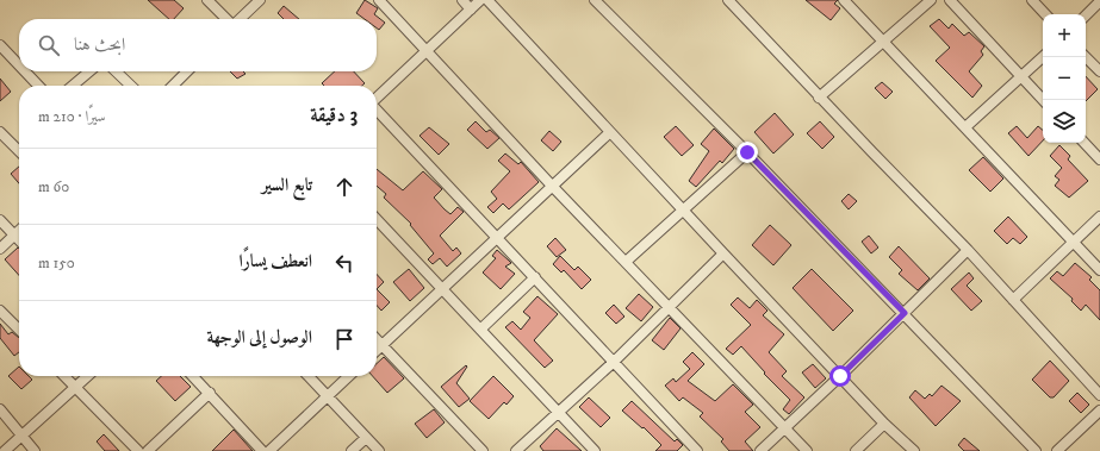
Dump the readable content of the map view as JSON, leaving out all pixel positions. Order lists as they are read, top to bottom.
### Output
{
  "page": {
    "map_buttons": ["+", "−"],
    "search": "ابحث هنا",
    "heading": ["3 دقيقة", "سيرًا · 210 m"],
    "list": [
      ["تابع السير", "60 m"],
      ["انعطف يسارًا", "150 m"],
      "الوصول إلى الوجهة"
    ]
  }
}
